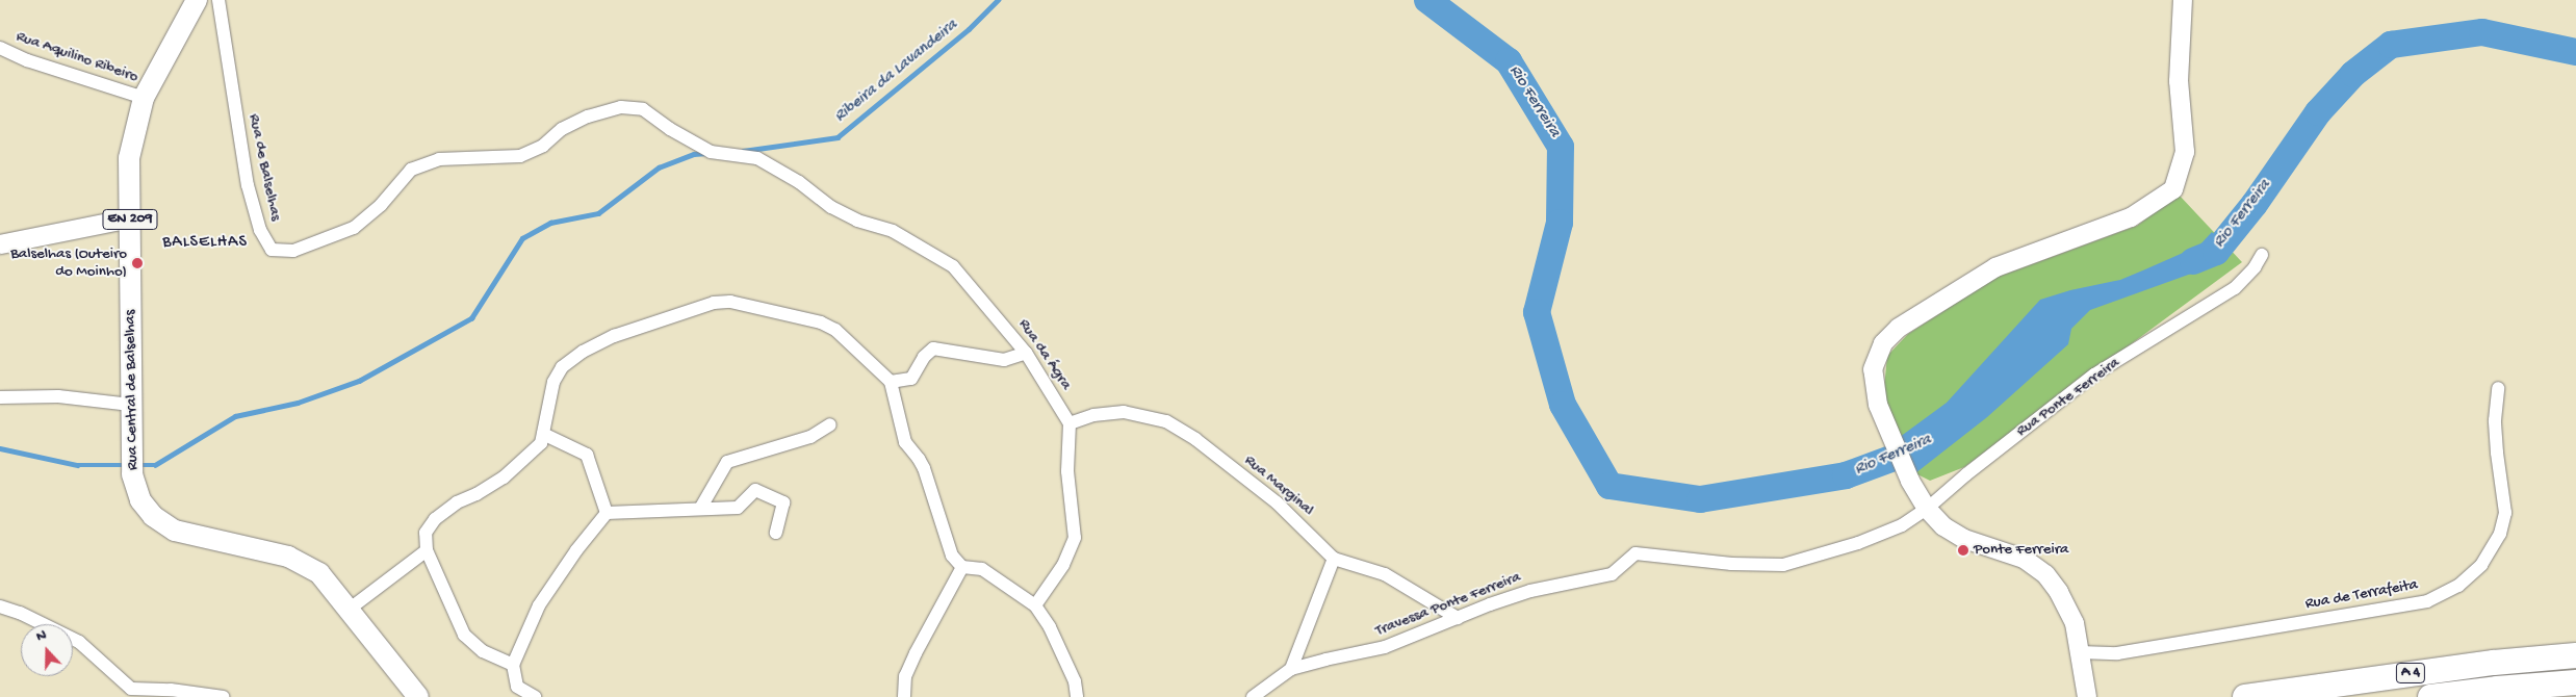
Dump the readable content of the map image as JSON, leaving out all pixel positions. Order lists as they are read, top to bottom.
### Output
{
  "streets": {
    "highway": ["A 4"],
    "main road": ["EN 209", "Rua Central de Balselhas"],
    "street": [
      "Rua Aquilino Ribeiro",
      "Rua de Balselhas",
      "Rua da Ágra",
      "Rua Ponte Ferreira",
      "Rua Marginal",
      "Rua de Terrafeita",
      "Travessa Ponte Ferreira"
    ]
  },
  "crossings": [
    ["Rua Aquilino Ribeiro", "Rua Central de Balselhas"],
    ["Rua de Balselhas", "Rua da Ágra"],
    ["Rua da Ágra", "Rua Marginal"],
    ["Rua Ponte Ferreira", "Travessa Ponte Ferreira"],
    ["Rua Marginal", "Travessa Ponte Ferreira"]
  ],
  "districts": ["BALSELHAS"],
  "water": ["Ribeira da Lavandeira", "Rio Ferreira"],
  "places": ["Balselhas (Outeiro do Moinho)", "Ponte Ferreira"],
  "north": "top"
}
